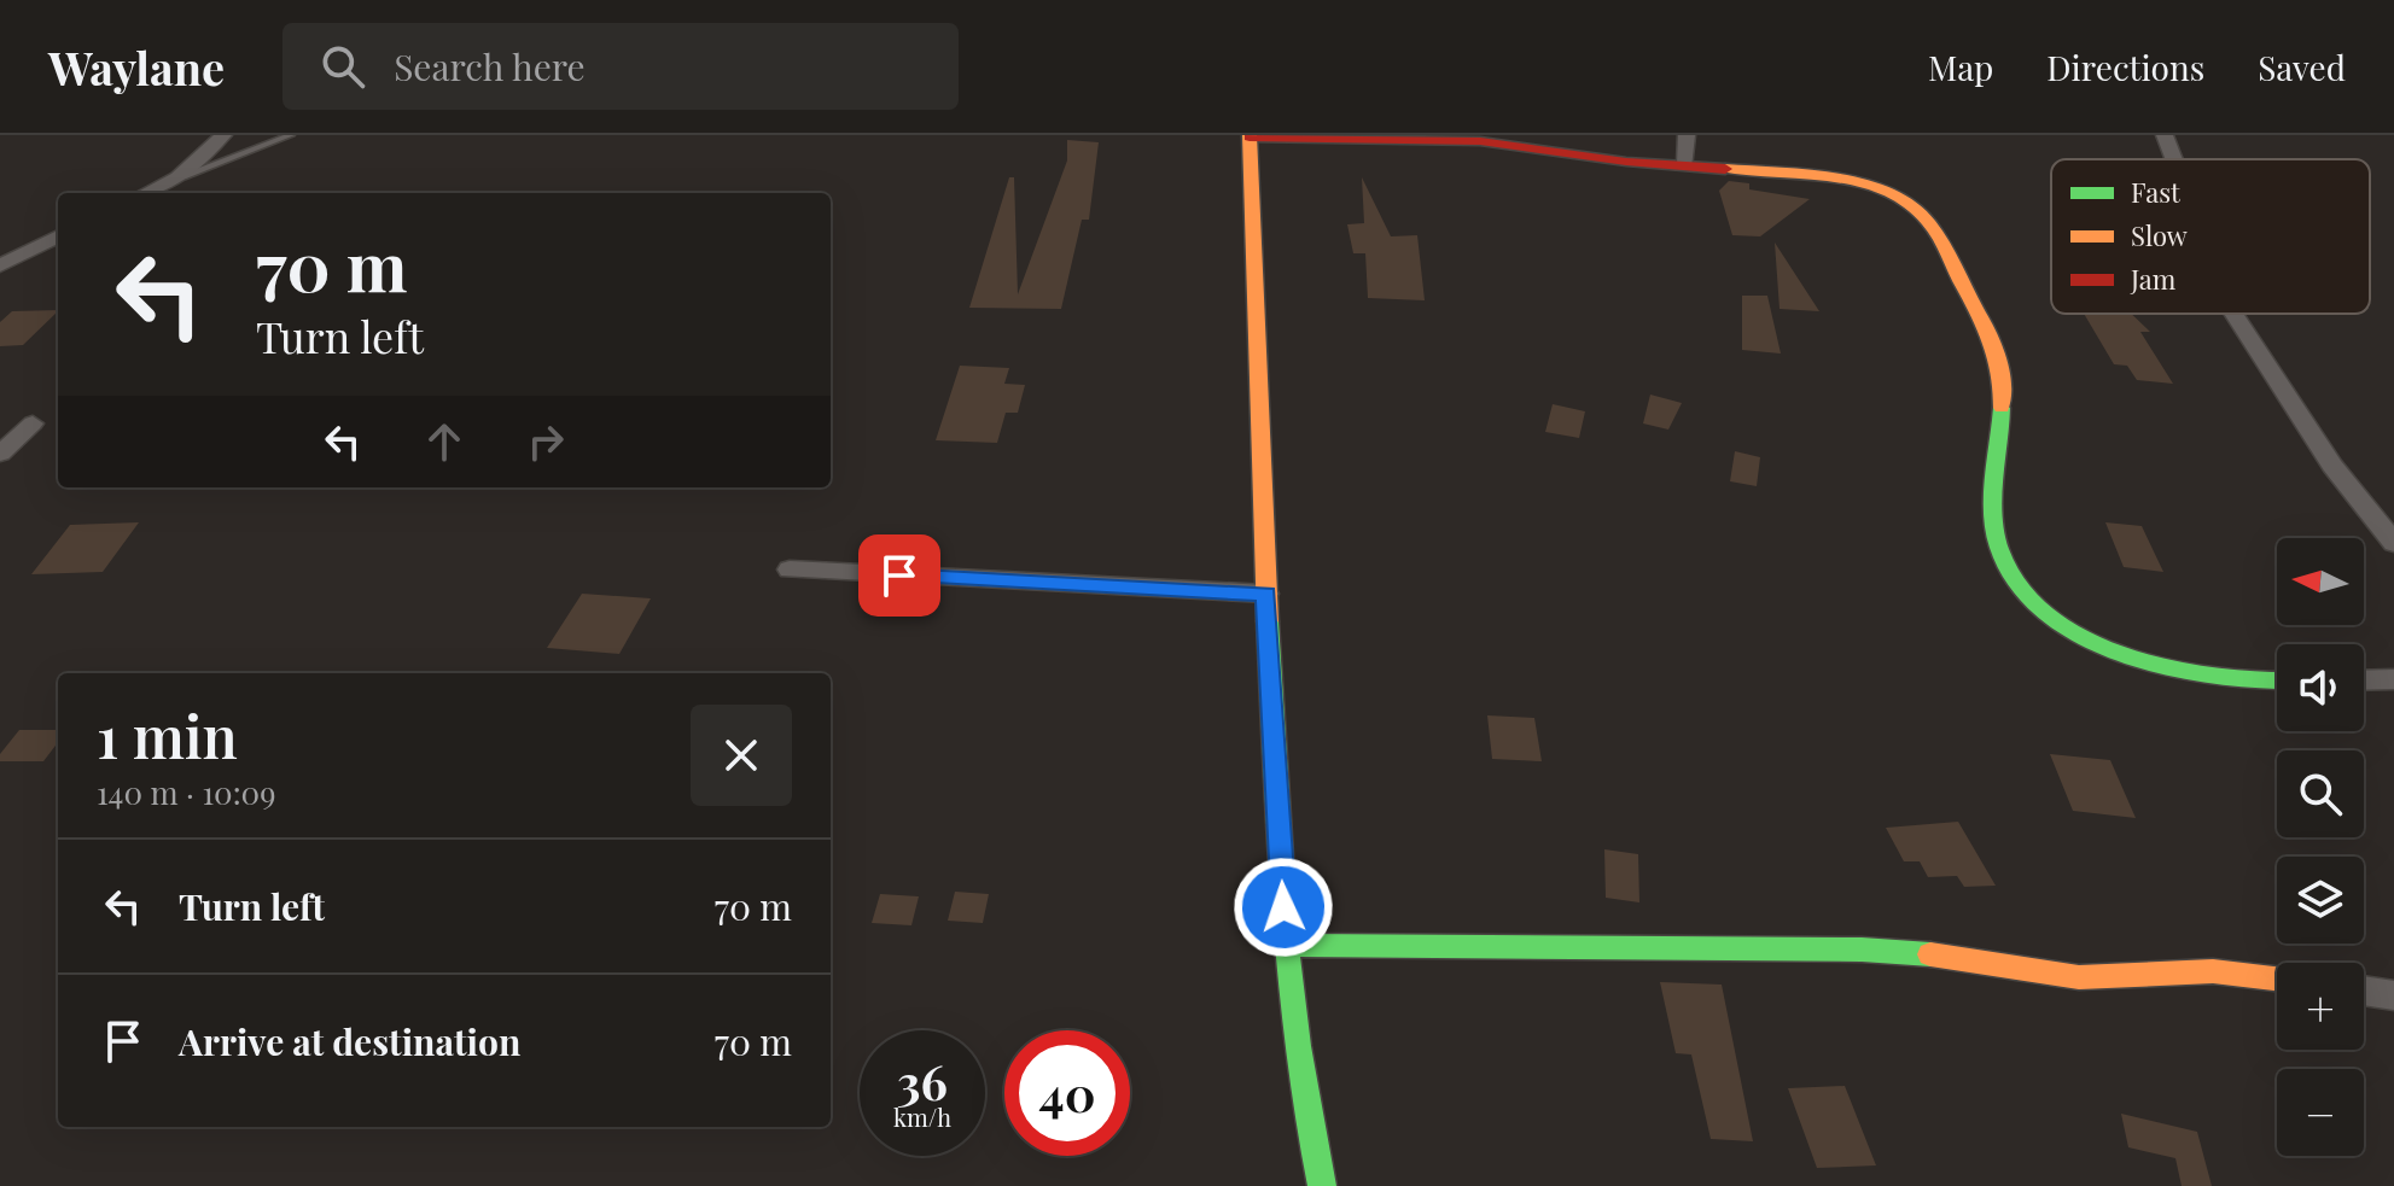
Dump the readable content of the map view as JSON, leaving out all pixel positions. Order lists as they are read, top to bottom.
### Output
{
  "legend": ["Fast", "Slow", "Jam"],
  "north": "left",
  "page": {
    "header": "Waylane",
    "search": "Search here",
    "nav": ["Map", "Directions", "Saved"],
    "turn": ["70 m", "Turn left"],
    "map_buttons": ["+", "−"],
    "heading": ["1 min", "140 m · 10:09"],
    "list": [
      {
        "name": "Turn left",
        "value": "70 m"
      },
      {
        "name": "Arrive at destination",
        "value": "70 m"
      }
    ],
    "speed": "36 km/h",
    "limit": "40"
  }
}
